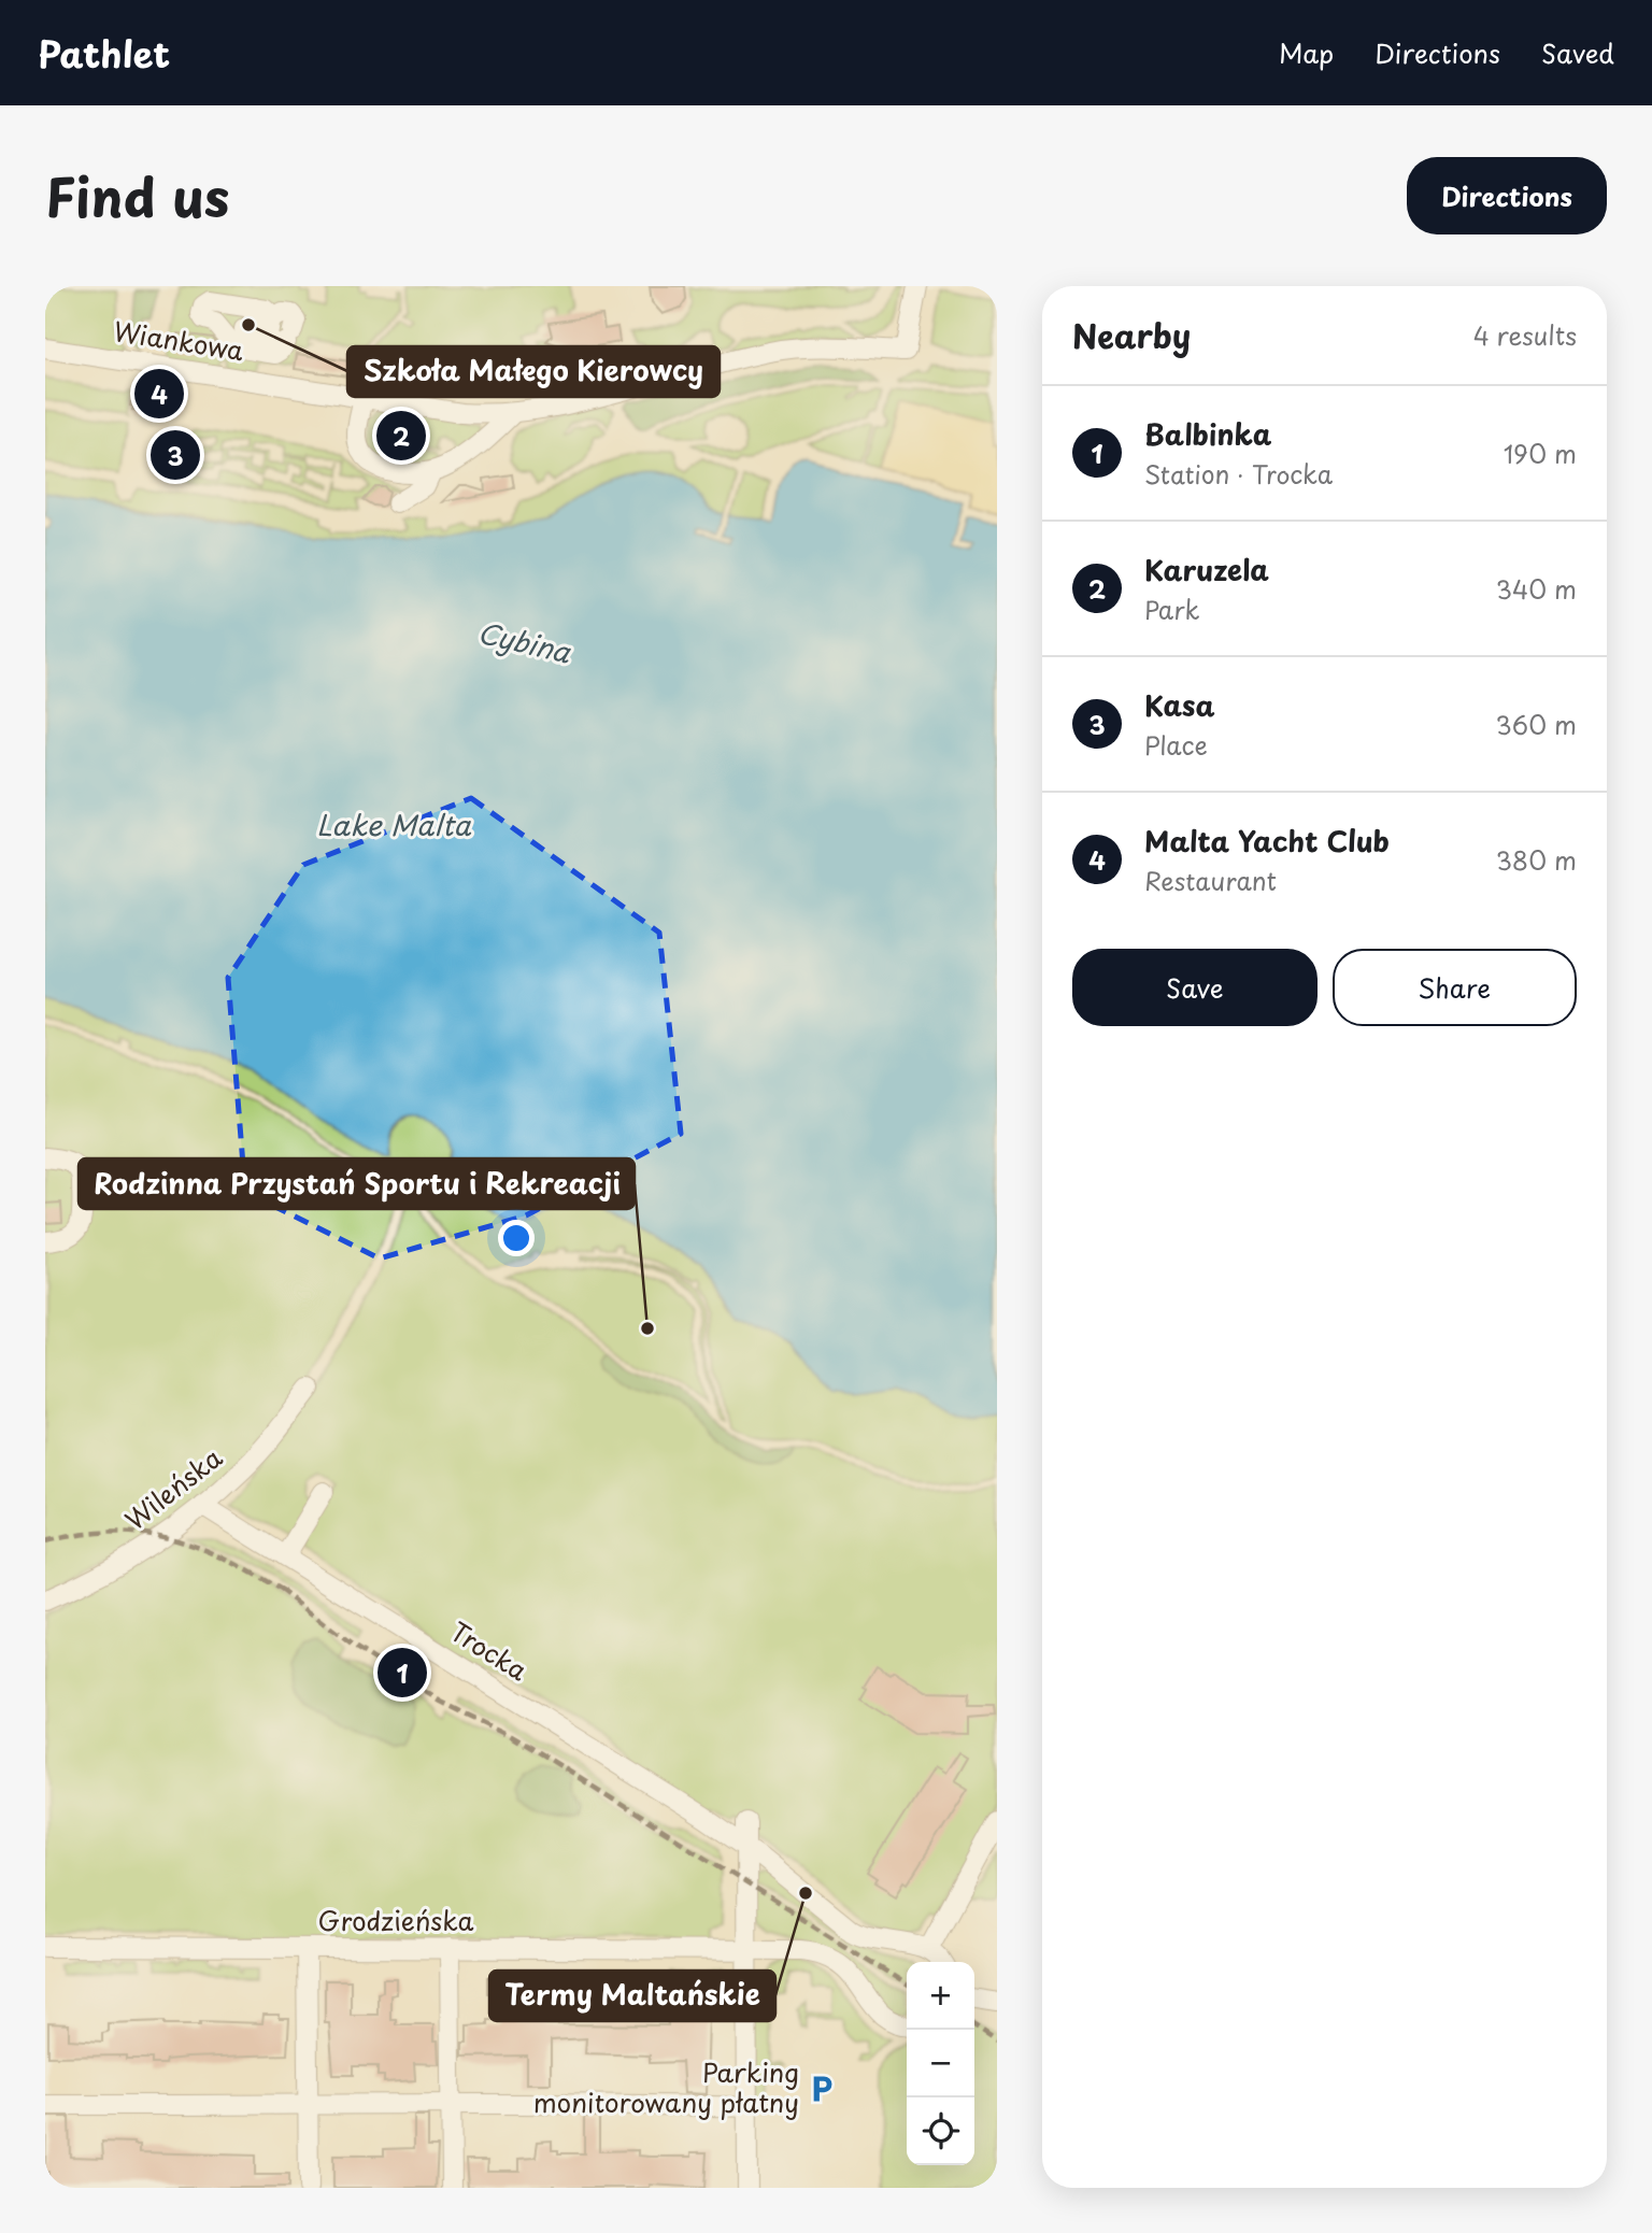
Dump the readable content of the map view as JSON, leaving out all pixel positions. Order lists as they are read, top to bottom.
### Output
{
  "streets": {
    "street": [
      "Wiankowa",
      "Wileńska",
      "Trocka",
      "Grodzieńska"
    ]
  },
  "crossings": [
    ["Wileńska", "Trocka"]
  ],
  "water": ["Cybina", "Lake Malta"],
  "places": {
    "other": ["Szkoła Małego Kierowcy", "Rodzinna Przystań Sportu i Rekreacji", "Termy Maltańskie"],
    "parking": ["Parking monitorowany płatny"]
  },
  "page": {
    "header": "Pathlet",
    "nav": ["Map", "Directions", "Saved"],
    "title": "Find us",
    "buttons": [
      "Directions",
      ["Save", "Share"]
    ],
    "heading": ["Nearby", "4 results"],
    "pins": [
      "4",
      "2",
      "3",
      "1"
    ],
    "list": [
      {
        "mark": "1",
        "name": "Balbinka",
        "note": "Station · Trocka",
        "value": "190 m"
      },
      {
        "mark": "2",
        "name": "Karuzela",
        "note": "Park",
        "value": "340 m"
      },
      {
        "mark": "3",
        "name": "Kasa",
        "note": "Place",
        "value": "360 m"
      },
      {
        "mark": "4",
        "name": "Malta Yacht Club",
        "note": "Restaurant",
        "value": "380 m"
      }
    ],
    "map_buttons": ["+", "−"]
  }
}
